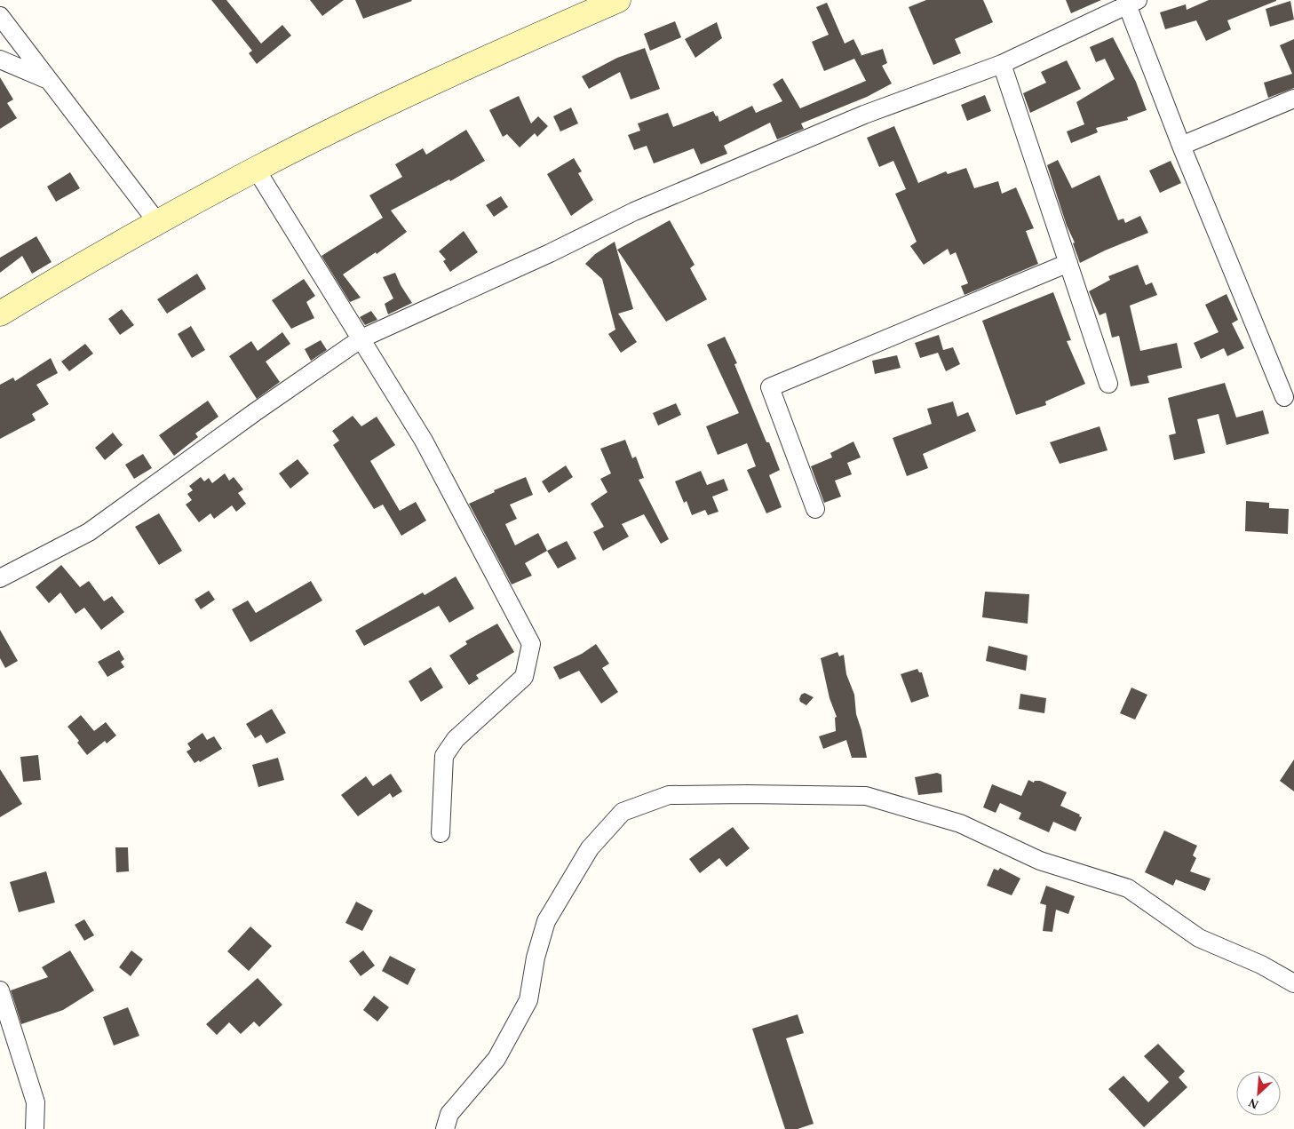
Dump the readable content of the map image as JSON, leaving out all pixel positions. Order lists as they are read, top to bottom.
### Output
{
  "north": "bottom left"
}
